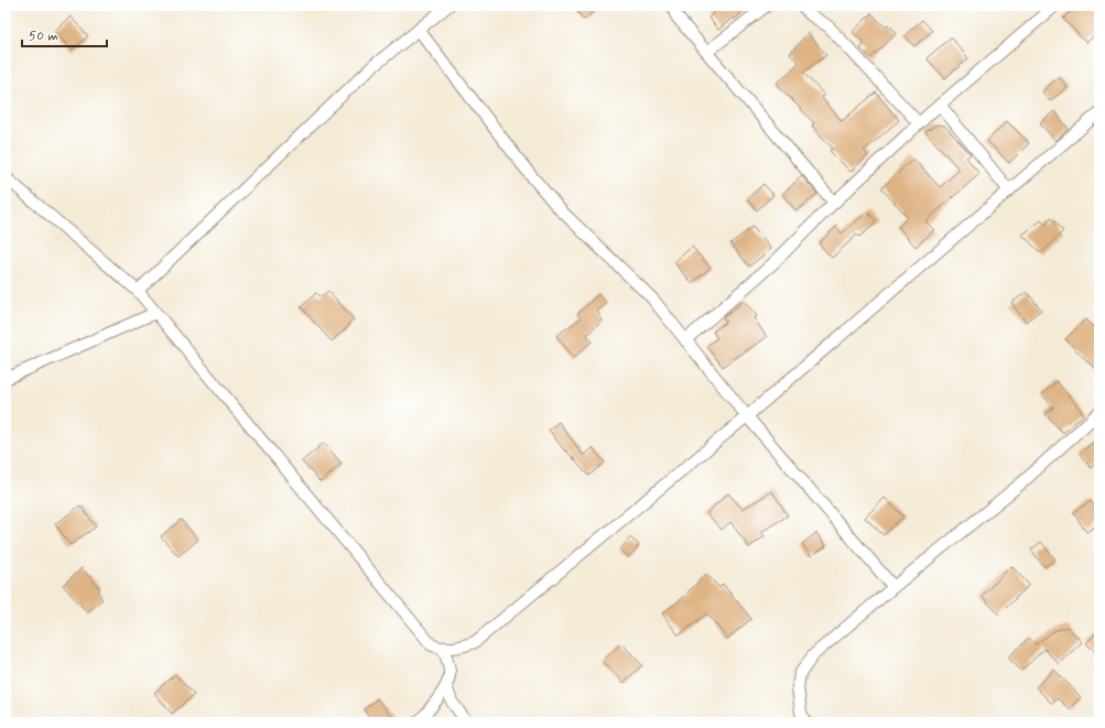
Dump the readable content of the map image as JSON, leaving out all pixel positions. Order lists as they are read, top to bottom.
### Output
{
  "scale_bar": "50 m"
}
